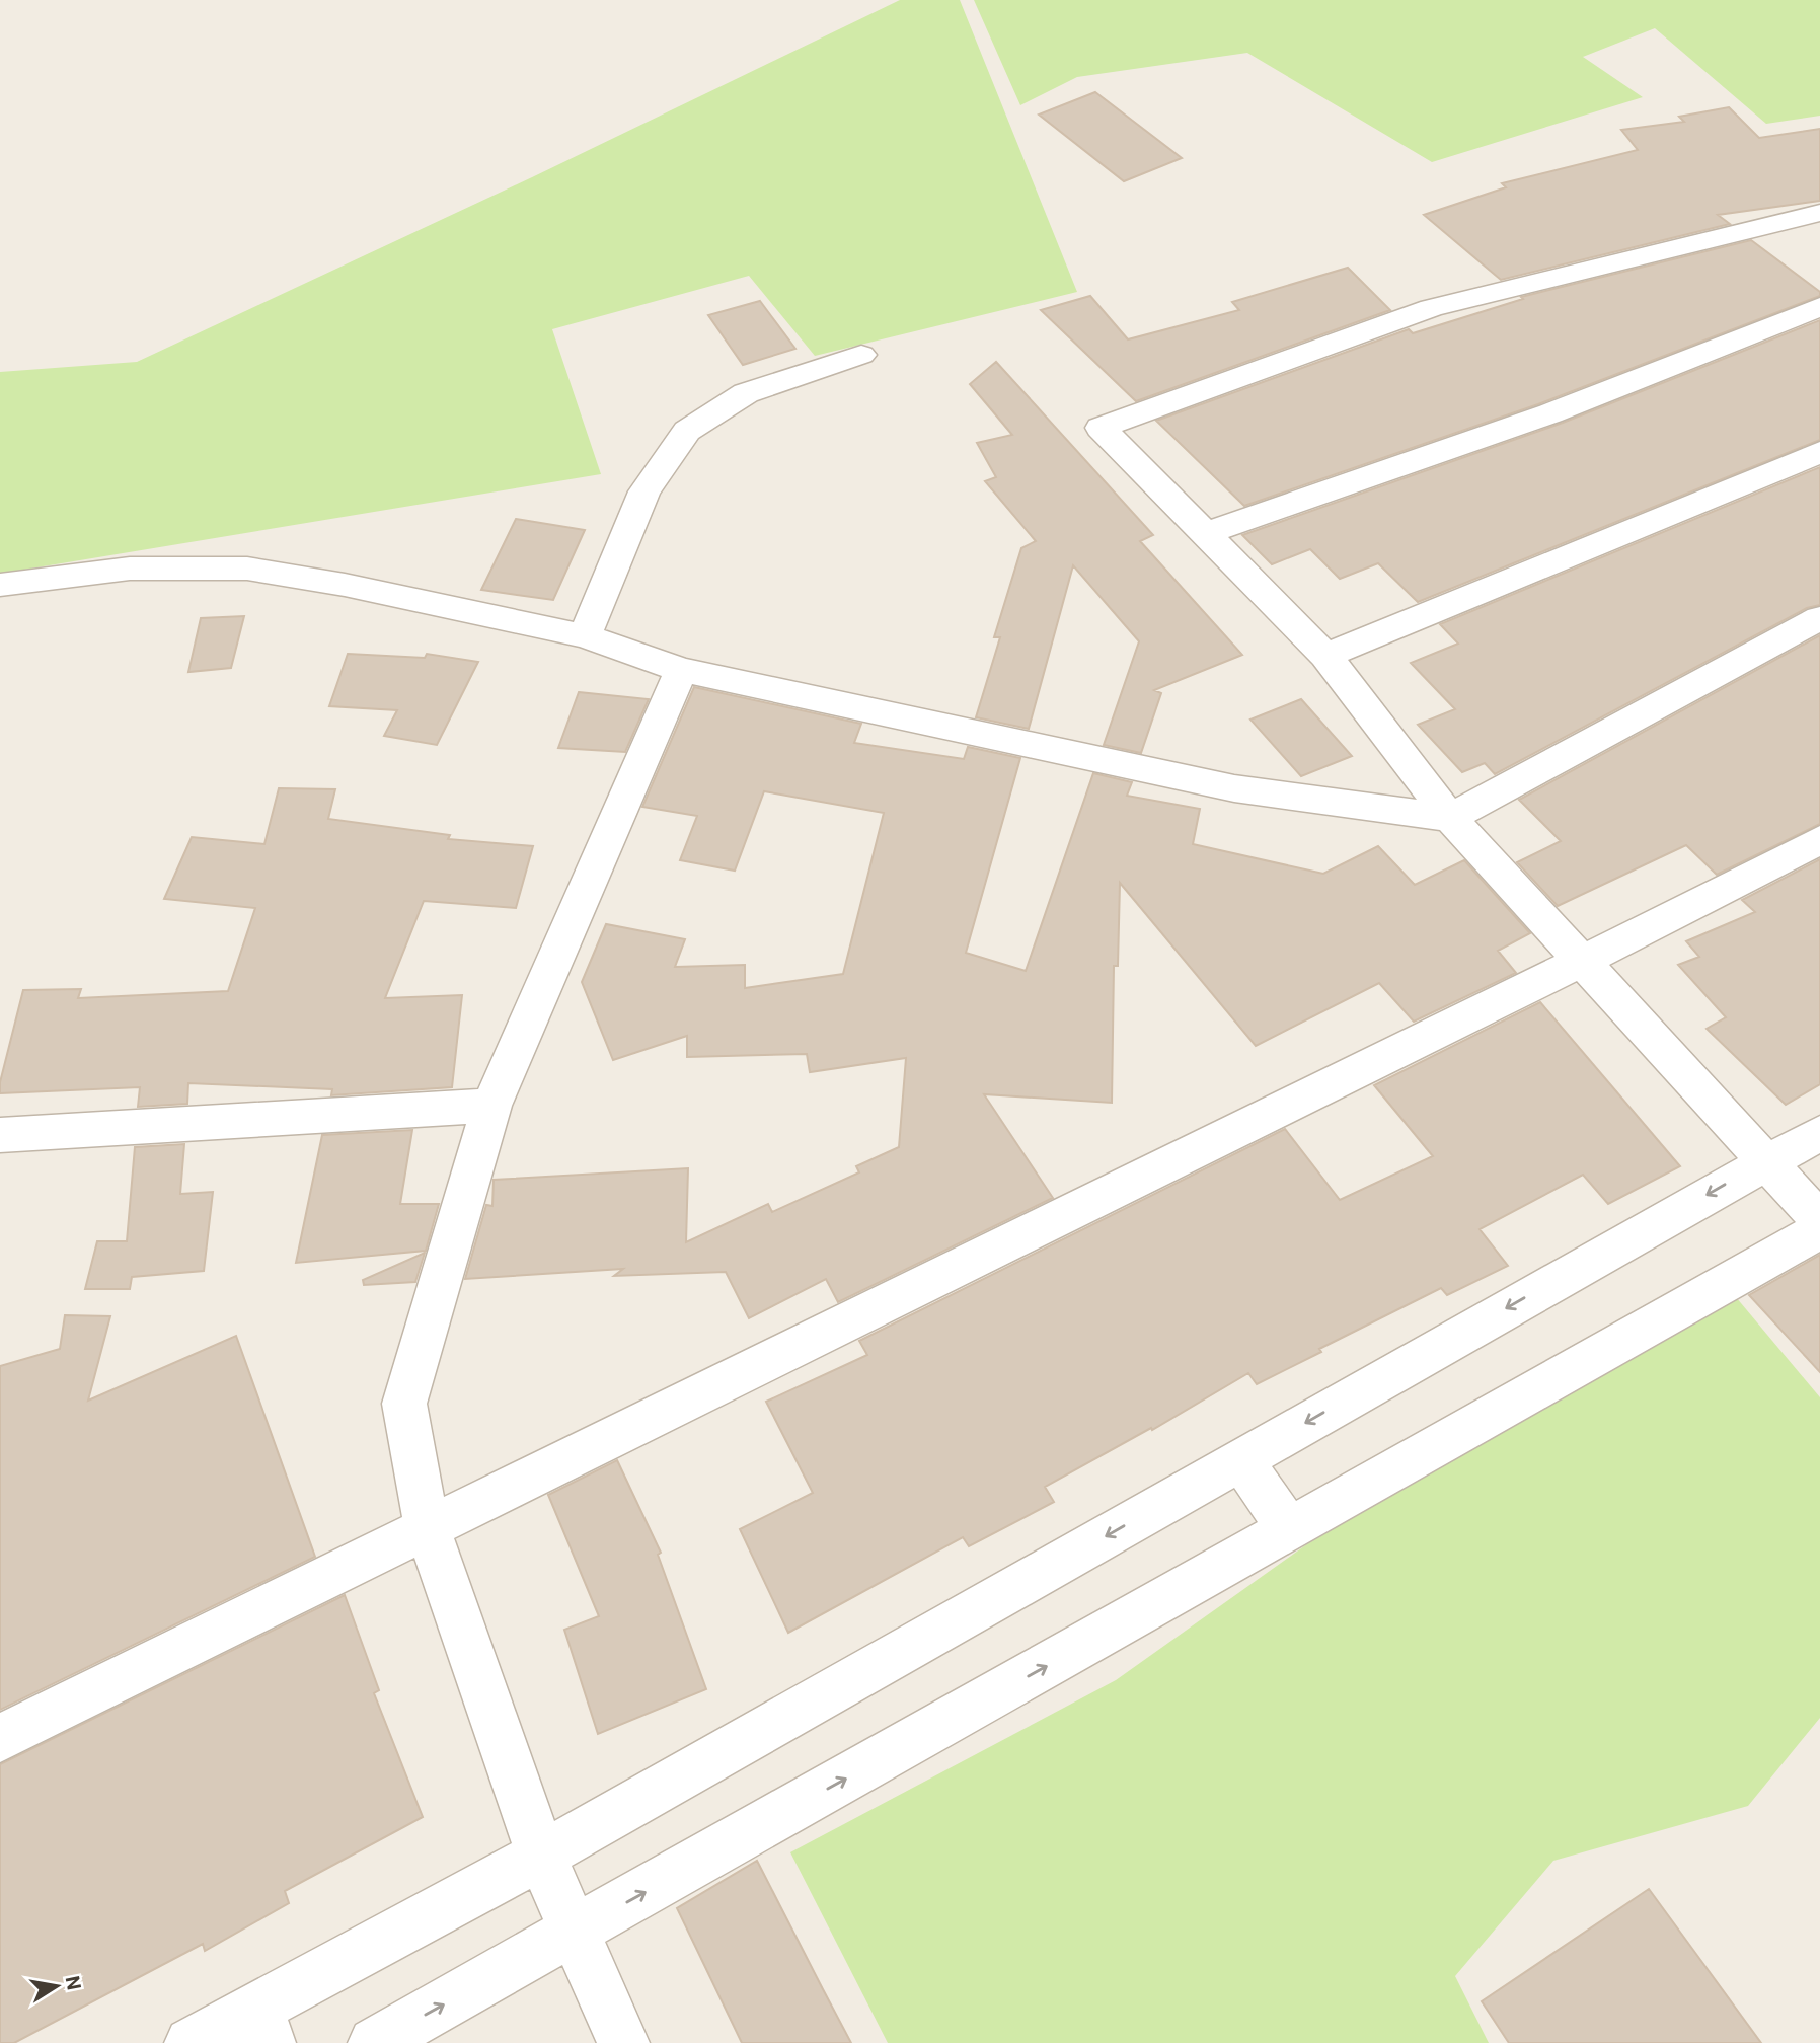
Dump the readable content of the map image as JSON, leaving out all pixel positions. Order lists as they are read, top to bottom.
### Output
{
  "north": "right"
}
